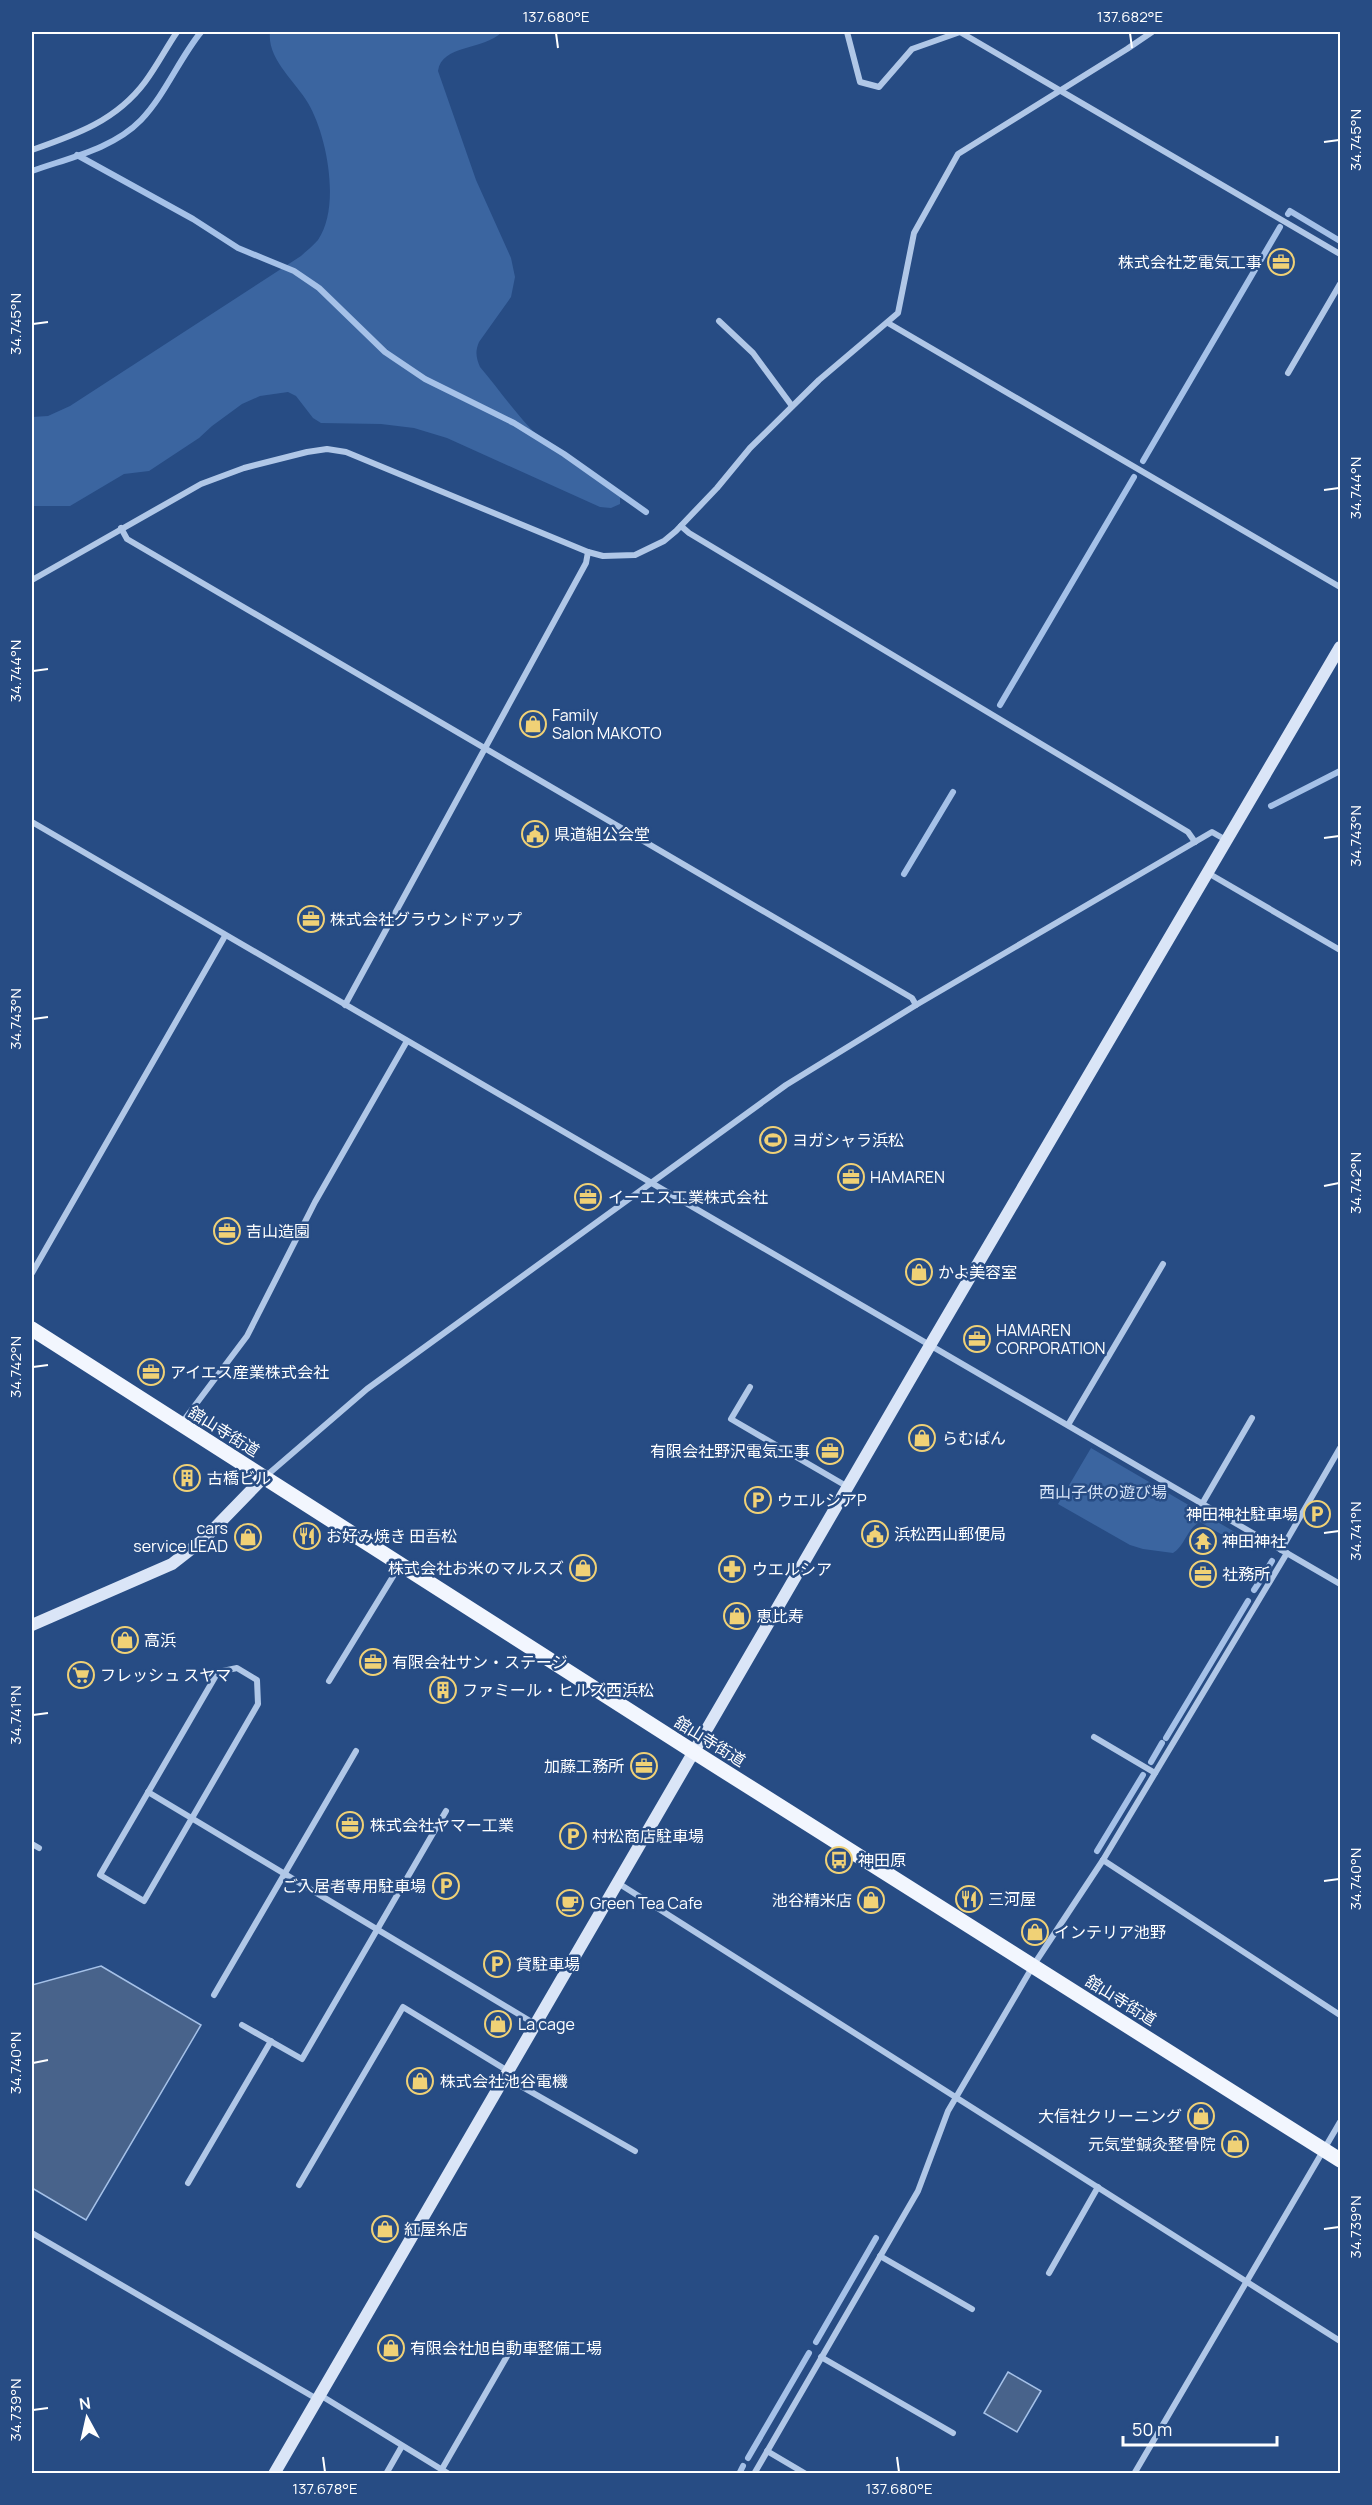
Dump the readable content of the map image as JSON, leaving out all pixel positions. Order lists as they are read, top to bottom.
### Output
{
  "streets": {
    "main road": ["舘山寺街道"]
  },
  "parks": ["西山子供の遊び場"],
  "places": {
    "office": [
      "株式会社芝電気工事",
      "株式会社グラウンドアップ",
      "HAMAREN",
      "イーエス工業株式会社",
      "吉山造園",
      "HAMAREN CORPORATION",
      "アイエス産業株式会社",
      "有限会社野沢電気工事",
      "社務所",
      "有限会社サン・ステージ",
      "加藤工務所",
      "株式会社ヤマー工業"
    ],
    "shop": [
      "Family Salon MAKOTO",
      "かよ美容室",
      "らむぱん",
      "cars service LEAD",
      "株式会社お米のマルスズ",
      "恵比寿",
      "高浜",
      "池谷精米店",
      "インテリア池野",
      "La cage",
      "株式会社池谷電機",
      "大信社クリーニング",
      "元気堂鍼灸整骨院",
      "紅屋糸店",
      "有限会社旭自動車整備工場"
    ],
    "public building": ["県道組公会堂", "浜松西山郵便局"],
    "sports": ["ヨガシャラ浜松"],
    "building": ["古橋ビル", "ファミール・ヒルズ西浜松"],
    "parking": [
      "ウエルシアP",
      "神田神社駐車場",
      "村松商店駐車場",
      "ご入居者専用駐車場",
      "貸駐車場"
    ],
    "restaurant": ["お好み焼き 田吾松", "三河屋"],
    "temple": ["神田神社"],
    "pharmacy": ["ウエルシア"],
    "supermarket": ["フレッシュ スヤマ"],
    "bus stop": ["神田原"],
    "cafe": ["Green Tea Cafe"]
  },
  "scale_bar": "50 m",
  "north": "top",
  "coordinates": [
    "137.680°E",
    "137.682°E",
    "34.745°N",
    "34.744°N",
    "34.743°N",
    "34.742°N",
    "34.741°N",
    "34.740°N",
    "34.739°N",
    "137.678°E"
  ]
}
